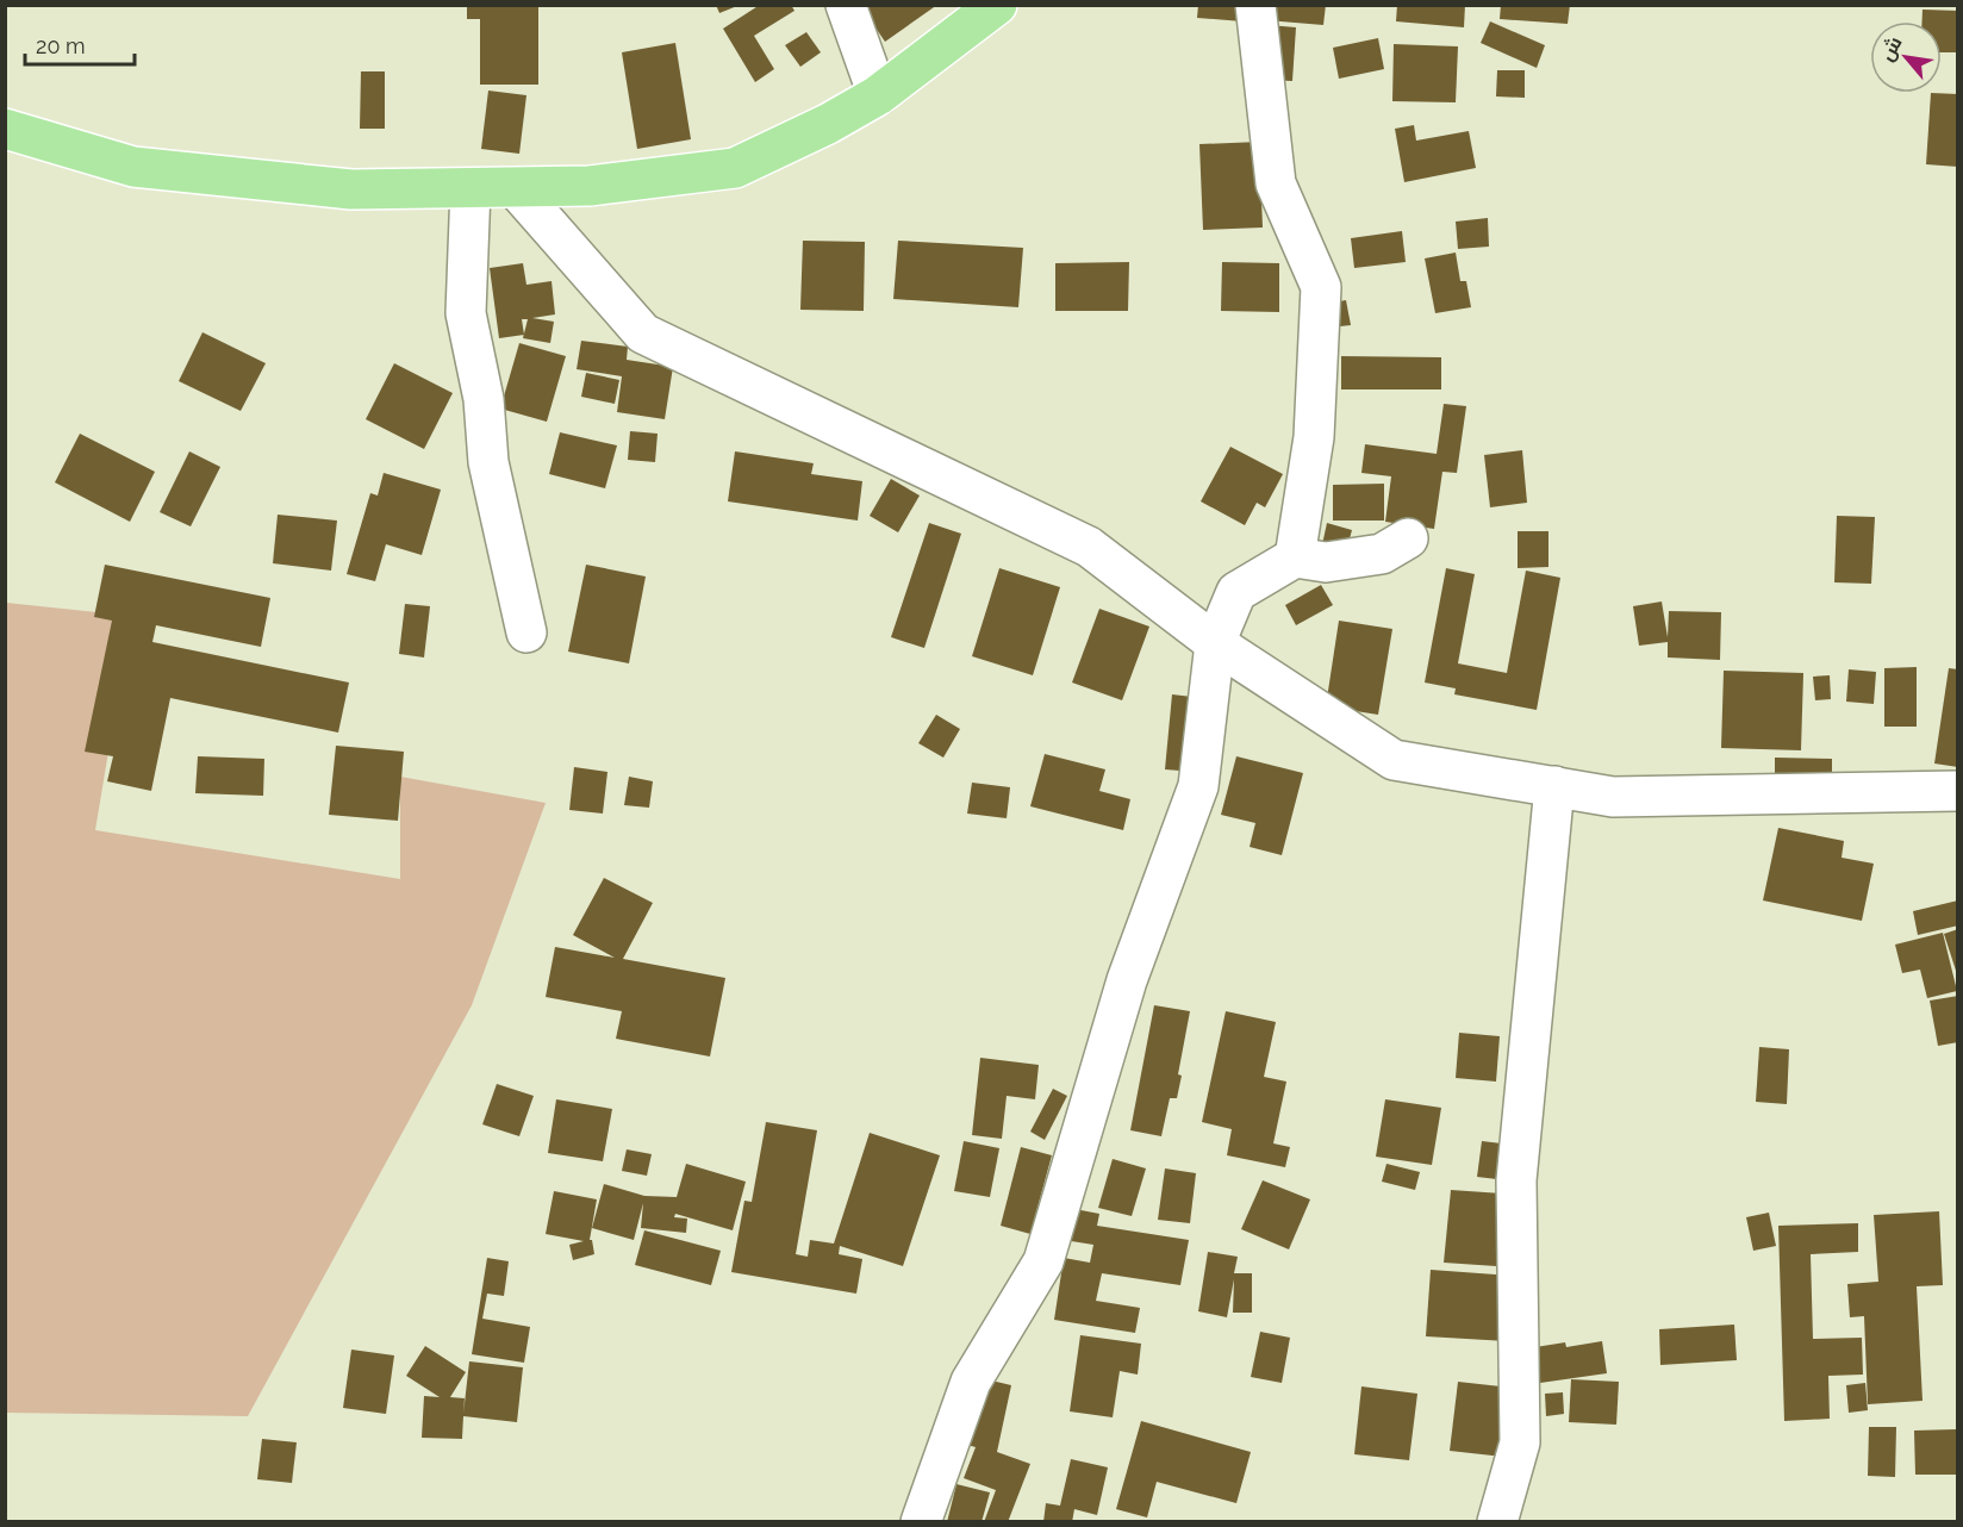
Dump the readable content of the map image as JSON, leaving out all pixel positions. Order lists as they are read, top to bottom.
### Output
{
  "scale_bar": "20 m",
  "north": "top left"
}
